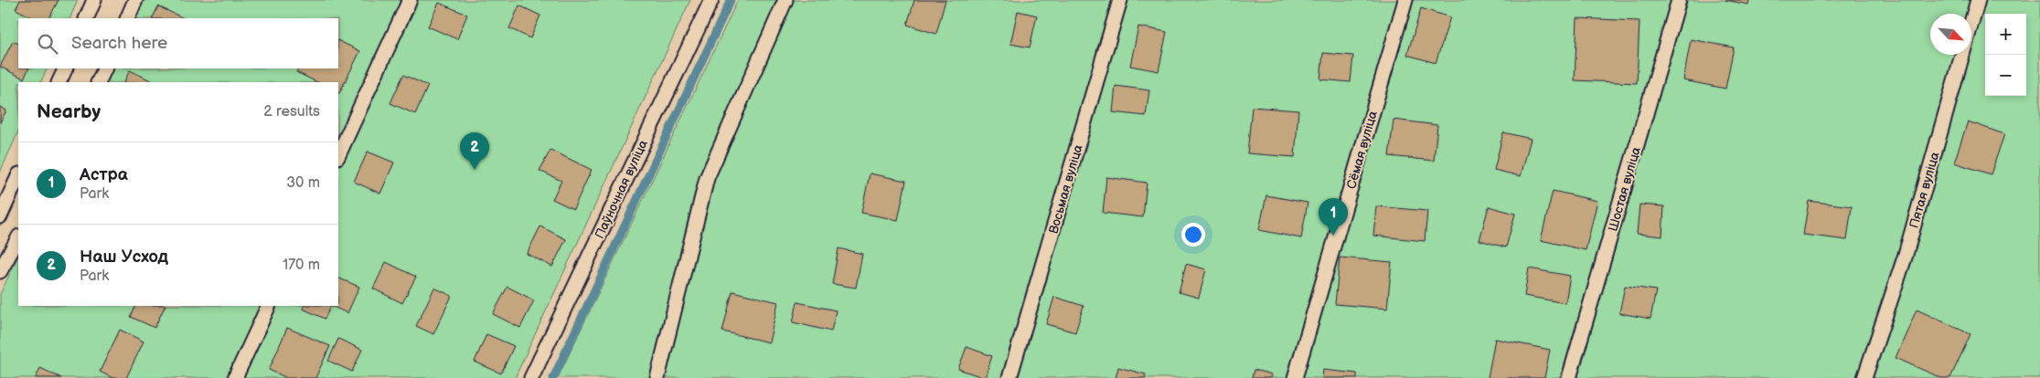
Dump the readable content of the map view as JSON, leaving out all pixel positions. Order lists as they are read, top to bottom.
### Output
{
  "streets": {
    "lane": [
      "Сёмая вуліца",
      "Паўночная вуліца",
      "Восьмая вуліца",
      "Шостая вуліца",
      "Пятая вуліца"
    ]
  },
  "north": "bottom right",
  "page": {
    "map_buttons": ["+", "−"],
    "search": "Search here",
    "heading": ["Nearby", "2 results"],
    "pins": ["2", "1"],
    "list": [
      {
        "mark": "1",
        "name": "Астра",
        "note": "Park",
        "value": "30 m"
      },
      {
        "mark": "2",
        "name": "Наш Усход",
        "note": "Park",
        "value": "170 m"
      }
    ]
  }
}
